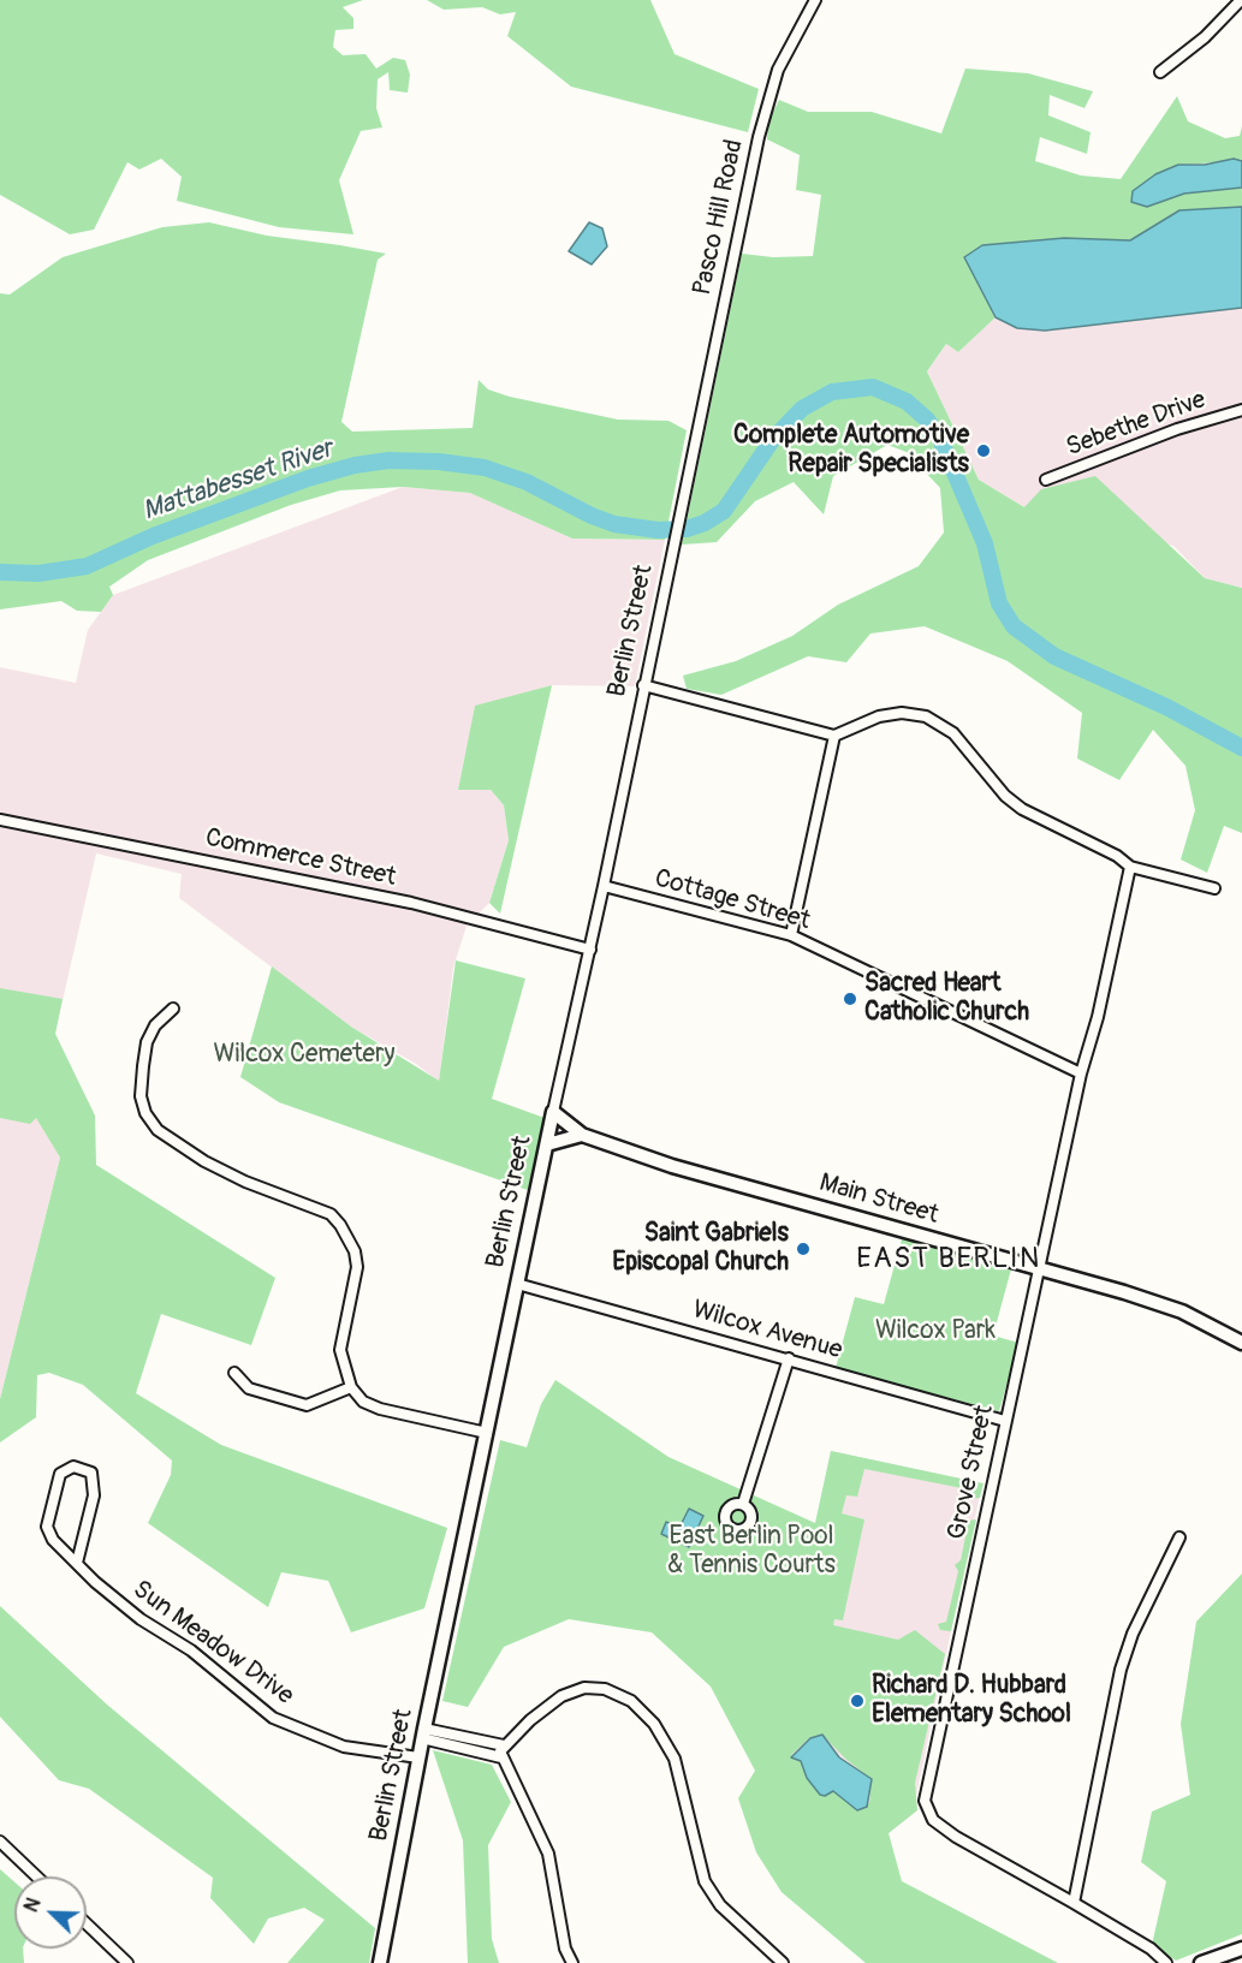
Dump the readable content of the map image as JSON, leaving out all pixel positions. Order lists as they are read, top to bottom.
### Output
{
  "streets": {
    "street": [
      "Pasco Hill Road",
      "Sebethe Drive",
      "Berlin Street",
      "Commerce Street",
      "Cottage Street",
      "Main Street",
      "Wilcox Avenue",
      "Grove Street",
      "Sun Meadow Drive"
    ]
  },
  "crossings": [
    ["Pasco Hill Road", "Berlin Street"],
    ["Berlin Street", "Commerce Street"],
    ["Berlin Street", "Cottage Street"],
    ["Berlin Street", "Main Street"],
    ["Berlin Street", "Wilcox Avenue"],
    ["Berlin Street", "Sun Meadow Drive"],
    ["Cottage Street", "Grove Street"],
    ["Main Street", "Grove Street"],
    ["Wilcox Avenue", "Grove Street"]
  ],
  "districts": ["EAST BERLIN"],
  "water": ["Mattabesset River"],
  "parks": ["Wilcox Cemetery", "Wilcox Park", "East Berlin Pool & Tennis Courts"],
  "places": [
    "Complete Automotive Repair Specialists",
    "Sacred Heart Catholic Church",
    "Saint Gabriels Episcopal Church",
    "Richard D. Hubbard Elementary School"
  ],
  "north": "top left"
}
